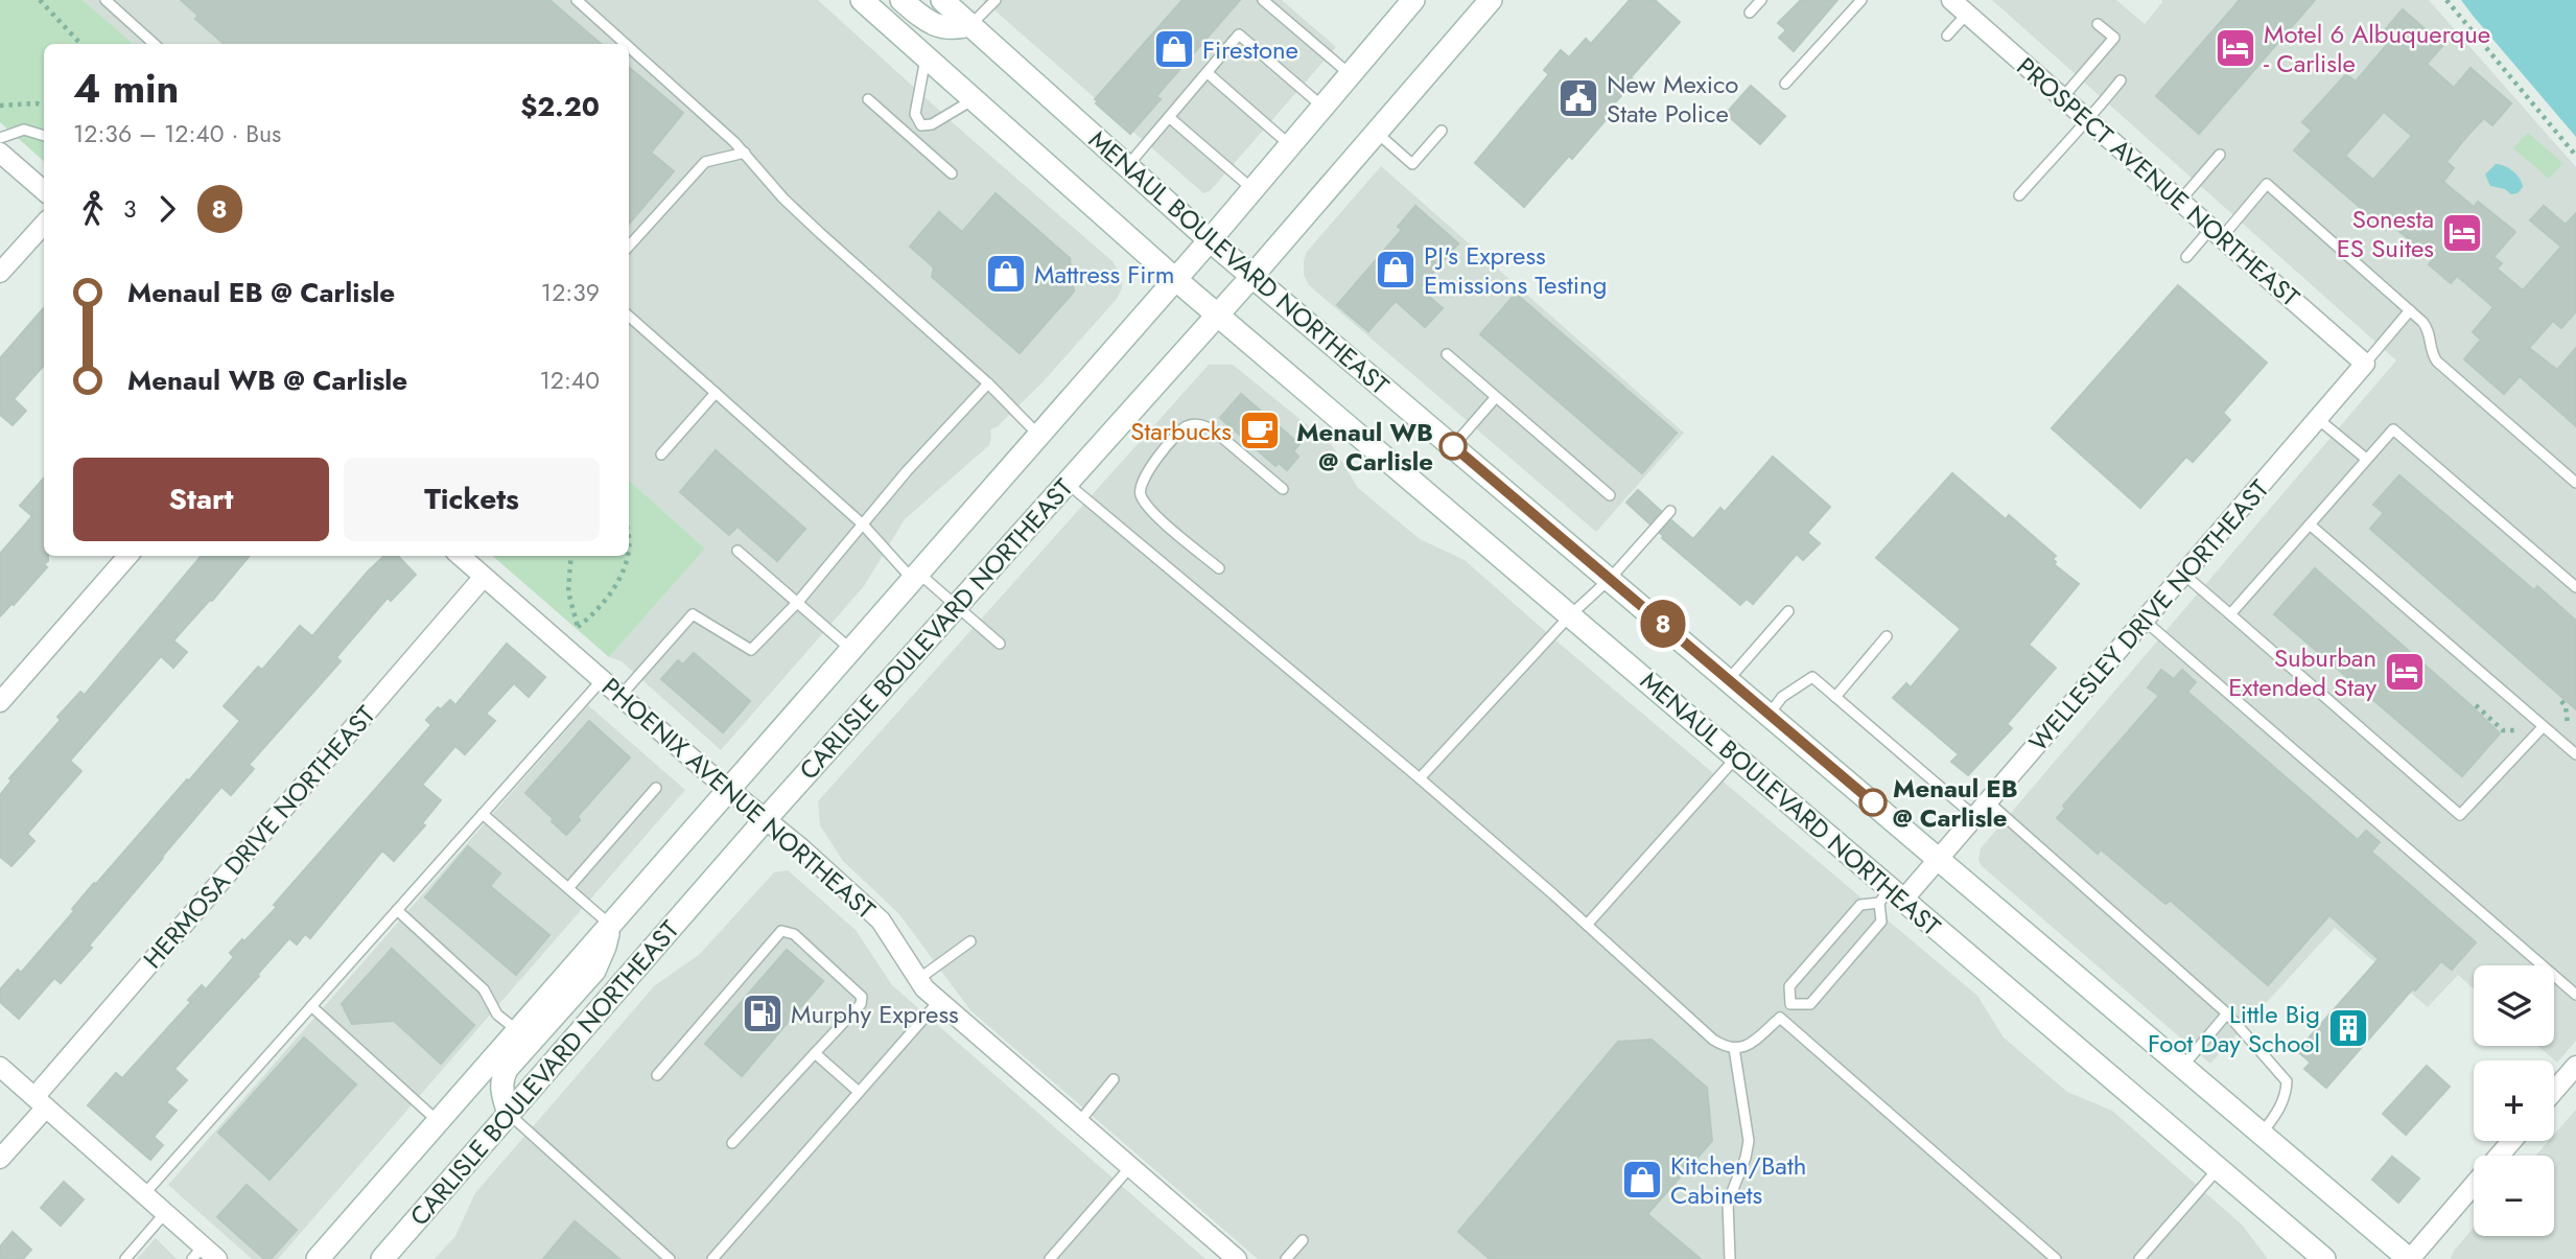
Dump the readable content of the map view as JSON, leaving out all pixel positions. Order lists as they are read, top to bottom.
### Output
{
  "streets": {
    "main road": ["MENAUL BOULEVARD NORTHEAST", "CARLISLE BOULEVARD NORTHEAST"],
    "street": [
      "PROSPECT AVENUE NORTHEAST",
      "WELLESLEY DRIVE NORTHEAST",
      "PHOENIX AVENUE NORTHEAST",
      "HERMOSA DRIVE NORTHEAST"
    ]
  },
  "crossings": [
    ["PROSPECT AVENUE NORTHEAST", "WELLESLEY DRIVE NORTHEAST"],
    ["MENAUL BOULEVARD NORTHEAST", "WELLESLEY DRIVE NORTHEAST"],
    ["MENAUL BOULEVARD NORTHEAST", "CARLISLE BOULEVARD NORTHEAST"],
    ["CARLISLE BOULEVARD NORTHEAST", "PHOENIX AVENUE NORTHEAST"],
    ["PHOENIX AVENUE NORTHEAST", "HERMOSA DRIVE NORTHEAST"]
  ],
  "places": {
    "hotel": ["Motel 6 Albuquerque - Carlisle", "Sonesta ES Suites", "Suburban Extended Stay"],
    "shop": [
      "Firestone",
      "PJ's Express Emissions Testing",
      "Mattress Firm",
      "Kitchen/Bath Cabinets"
    ],
    "public building": ["New Mexico State Police"],
    "cafe": ["Starbucks"],
    "other": ["Menaul WB @ Carlisle", "Menaul EB @ Carlisle"],
    "fuel station": ["Murphy Express"],
    "building": ["Little Big Foot Day School"]
  },
  "lines": ["bus line 8"],
  "page": {
    "on_map": "8",
    "heading": ["4 min", "12:36 – 12:40 · Bus", "$2.20"],
    "legs": ["3", "8"],
    "list": [
      {
        "name": "Menaul EB @ Carlisle",
        "value": "12:39"
      },
      {
        "name": "Menaul WB @ Carlisle",
        "value": "12:40"
      }
    ],
    "buttons": ["Start", "Tickets"],
    "map_buttons": ["+", "−"]
  }
}
